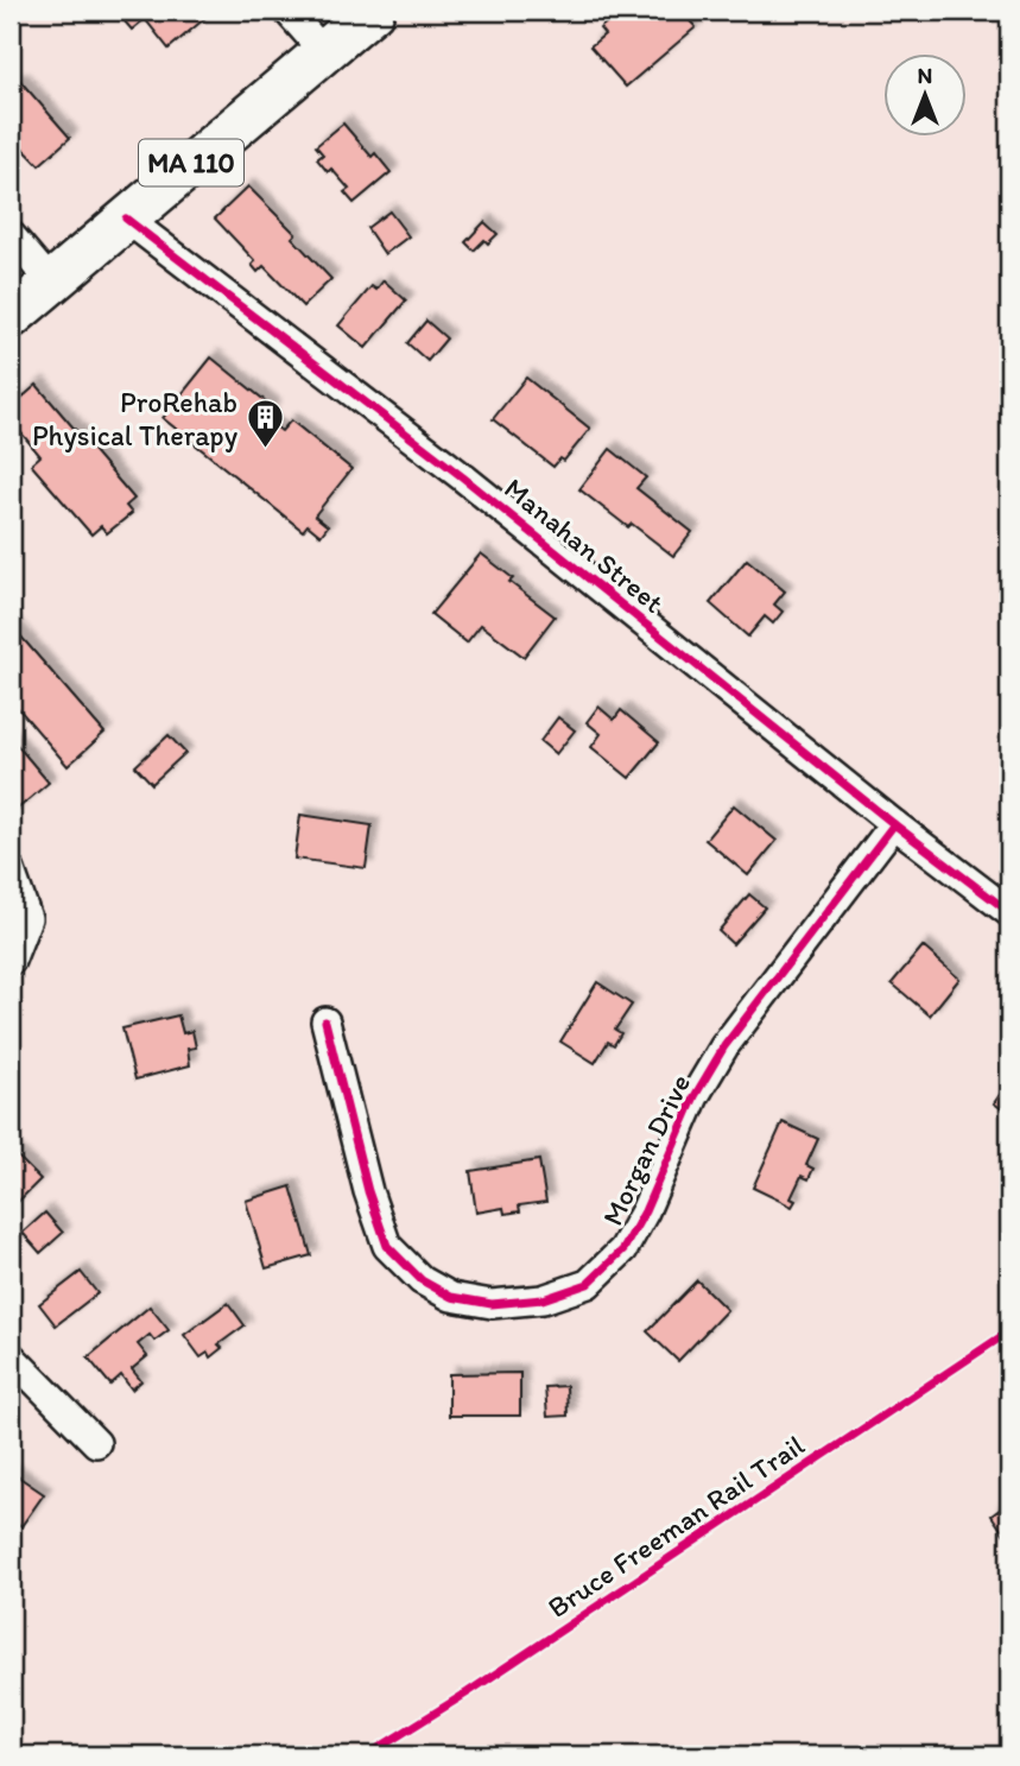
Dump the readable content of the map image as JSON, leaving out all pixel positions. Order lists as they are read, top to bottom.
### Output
{
  "streets": {
    "main road": ["MA 110"],
    "street": ["Manahan Street", "Morgan Drive"],
    "cycle path": ["Bruce Freeman Rail Trail"]
  },
  "crossings": [
    ["MA 110", "Manahan Street"],
    ["Manahan Street", "Morgan Drive"]
  ],
  "places": {
    "building": ["ProRehab Physical Therapy"]
  },
  "north": "top"
}
